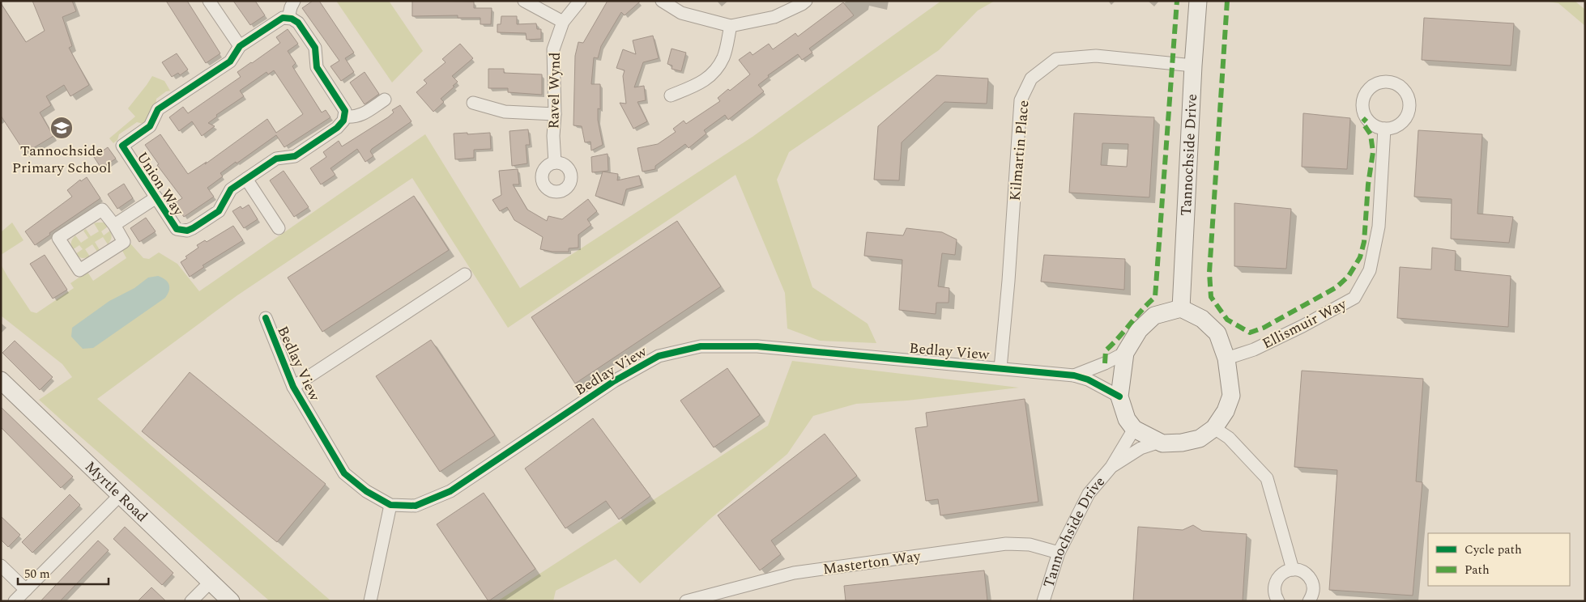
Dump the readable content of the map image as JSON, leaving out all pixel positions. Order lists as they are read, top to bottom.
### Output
{
  "streets": {
    "street": [
      "Ravel Wynd",
      "Kilmartin Place",
      "Tannochside Drive",
      "Union Way",
      "Ellismuir Way",
      "Bedlay View",
      "Myrtle Road",
      "Masterton Way"
    ]
  },
  "crossings": [
    ["Kilmartin Place", "Tannochside Drive"],
    ["Kilmartin Place", "Bedlay View"],
    ["Tannochside Drive", "Ellismuir Way"],
    ["Tannochside Drive", "Bedlay View"],
    ["Tannochside Drive", "Masterton Way"],
    ["Ellismuir Way", "Bedlay View"]
  ],
  "places": {
    "school or university": ["Tannochside Primary School"]
  },
  "legend": ["Cycle path", "Path"],
  "scale_bar": "50 m"
}
